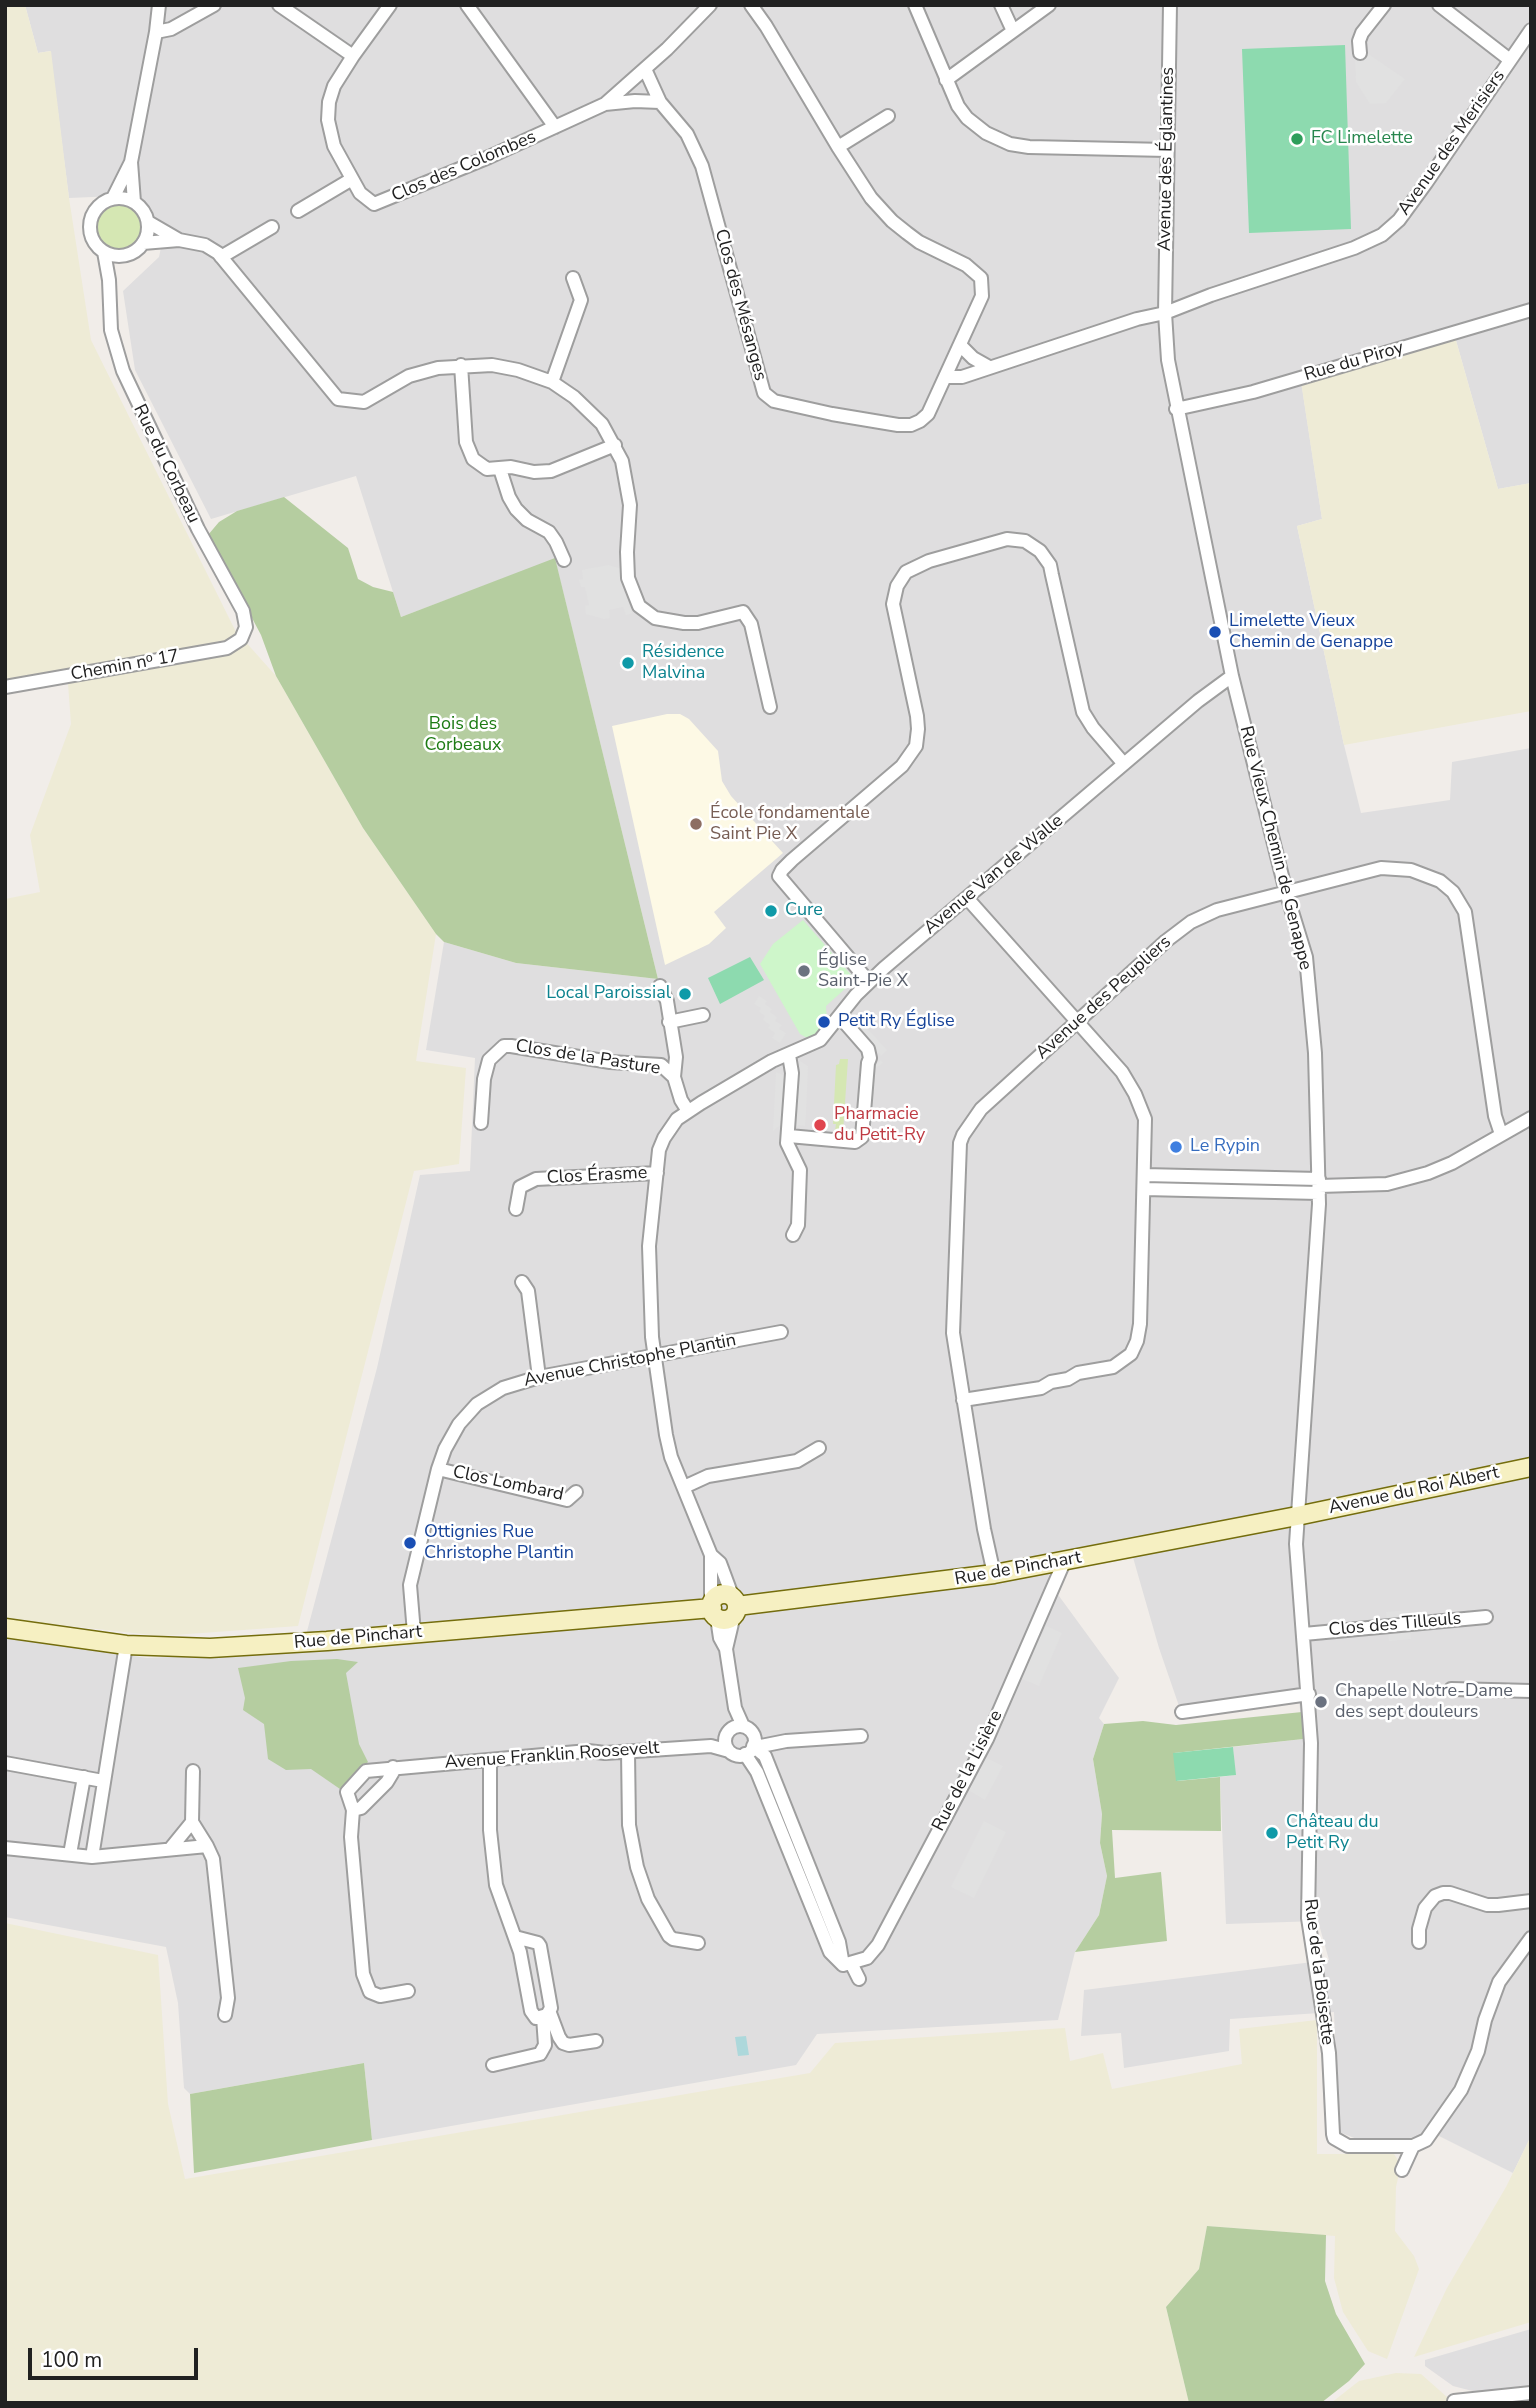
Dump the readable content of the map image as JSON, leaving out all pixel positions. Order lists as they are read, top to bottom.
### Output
{
  "streets": {
    "main road": ["Avenue du Roi Albert", "Rue de Pinchart"],
    "street": [
      "Avenue des Merisiers",
      "Avenue des Églantines",
      "Clos des Colombes",
      "Clos des Mésanges",
      "Rue du Piroy",
      "Rue du Corbeau",
      "Chemin nᵒ 17",
      "Rue Vieux Chemin de Genappe",
      "Avenue Van de Walle",
      "Avenue des Peupliers",
      "Clos de la Pasture",
      "Clos Érasme",
      "Avenue Christophe Plantin",
      "Clos Lombard",
      "Clos des Tilleuls",
      "Avenue Franklin Roosevelt",
      "Rue de la Lisière",
      "Rue de la Boisette"
    ]
  },
  "crossings": [
    ["Avenue des Merisiers", "Avenue des Églantines"],
    ["Avenue des Merisiers", "Rue Vieux Chemin de Genappe"],
    ["Avenue des Églantines", "Rue Vieux Chemin de Genappe"],
    ["Rue du Piroy", "Rue Vieux Chemin de Genappe"],
    ["Rue du Corbeau", "Chemin nᵒ 17"],
    ["Rue Vieux Chemin de Genappe", "Avenue Van de Walle"],
    ["Rue Vieux Chemin de Genappe", "Avenue des Peupliers"],
    ["Rue Vieux Chemin de Genappe", "Avenue du Roi Albert"],
    ["Rue Vieux Chemin de Genappe", "Rue de Pinchart"],
    ["Rue Vieux Chemin de Genappe", "Rue de la Boisette"],
    ["Avenue Van de Walle", "Clos de la Pasture"],
    ["Avenue Van de Walle", "Clos Érasme"],
    ["Avenue Van de Walle", "Avenue Christophe Plantin"],
    ["Avenue Van de Walle", "Rue de Pinchart"],
    ["Avenue des Peupliers", "Rue de Pinchart"],
    ["Avenue Christophe Plantin", "Clos Lombard"],
    ["Avenue Christophe Plantin", "Rue de Pinchart"],
    ["Avenue du Roi Albert", "Rue de Pinchart"],
    ["Avenue du Roi Albert", "Rue de la Boisette"],
    ["Rue de Pinchart", "Rue de la Lisière"],
    ["Rue de Pinchart", "Rue de la Boisette"],
    ["Clos des Tilleuls", "Rue de la Boisette"]
  ],
  "parks": ["Bois des Corbeaux"],
  "places": [
    "FC Limelette",
    "Limelette Vieux Chemin de Genappe",
    "Résidence Malvina",
    "École fondamentale Saint Pie X",
    "Cure",
    "Église Saint-Pie X",
    "Local Paroissial",
    "Petit Ry Église",
    "Pharmacie du Petit-Ry",
    "Le Rypin",
    "Ottignies Rue Christophe Plantin",
    "Chapelle Notre-Dame des sept douleurs",
    "Château du Petit Ry"
  ],
  "scale_bar": "100 m"
}
